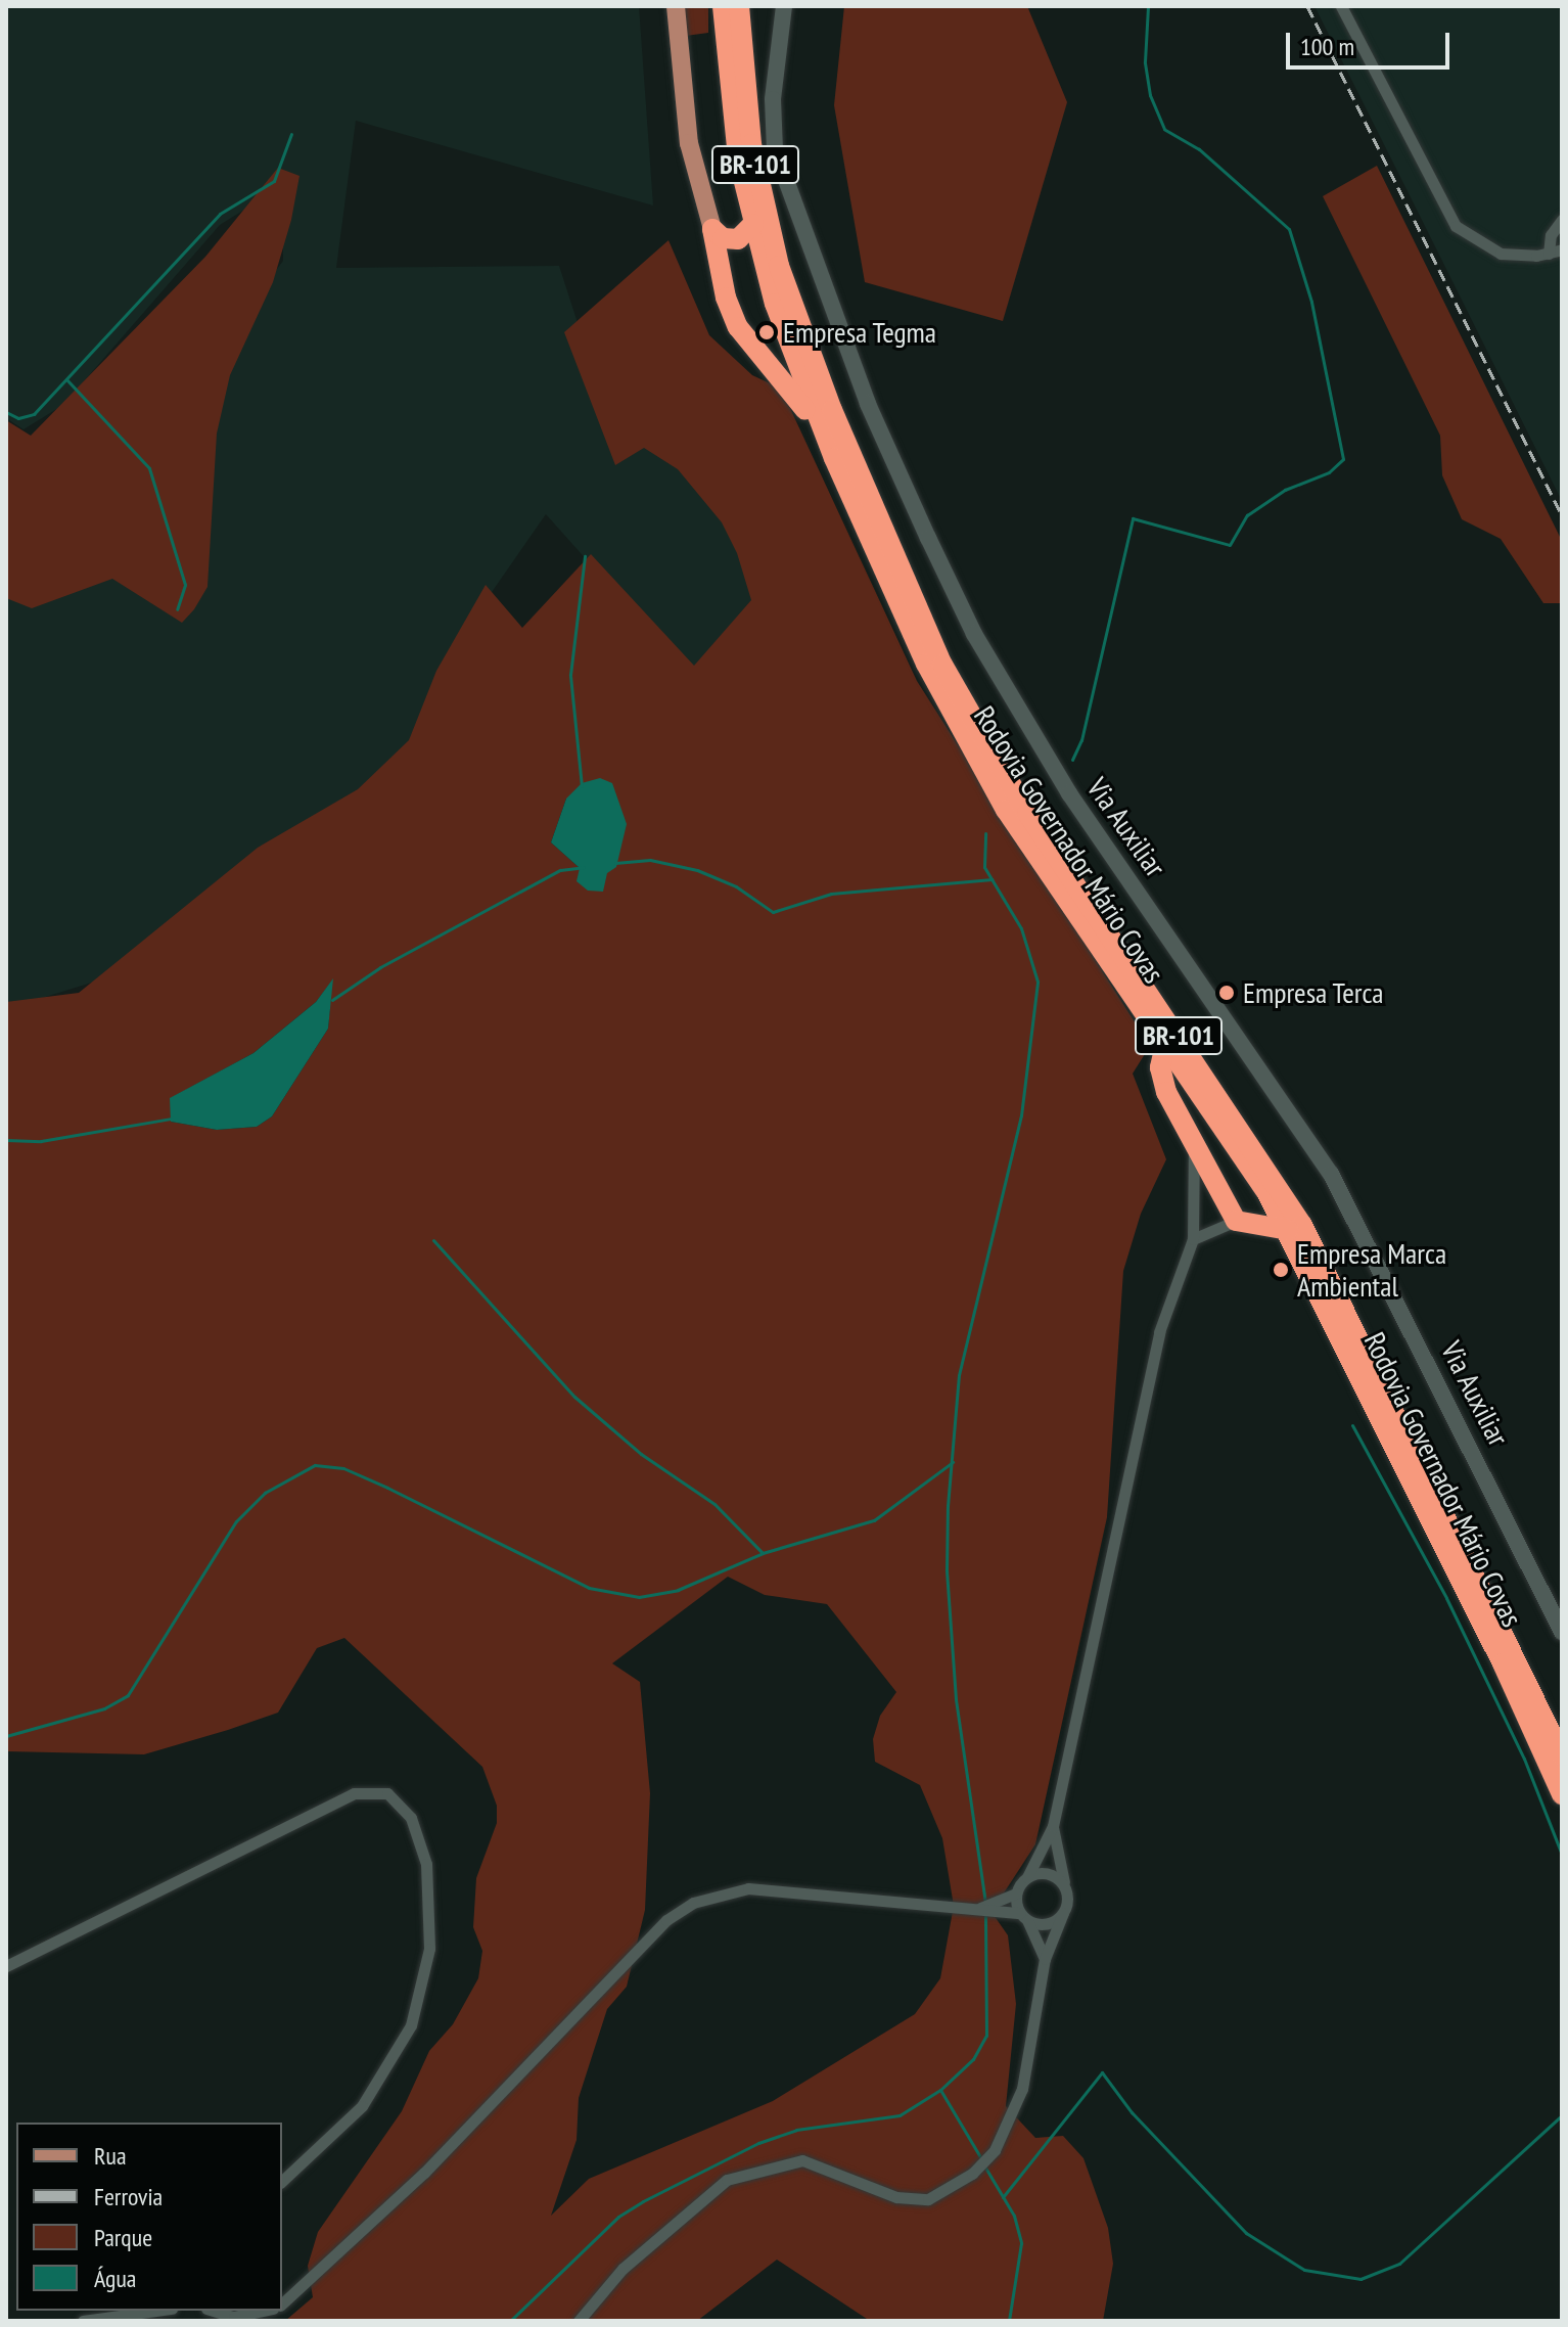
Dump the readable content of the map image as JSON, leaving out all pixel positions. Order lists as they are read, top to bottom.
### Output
{
  "streets": {
    "highway": ["BR-101", "Rodovia Governador Mário Covas"],
    "street": ["Via Auxiliar"]
  },
  "places": ["Empresa Tegma", "Empresa Terca", "Empresa Marca Ambiental"],
  "legend": [
    "Rua",
    "Ferrovia",
    "Parque",
    "Água"
  ],
  "scale_bar": "100 m"
}
